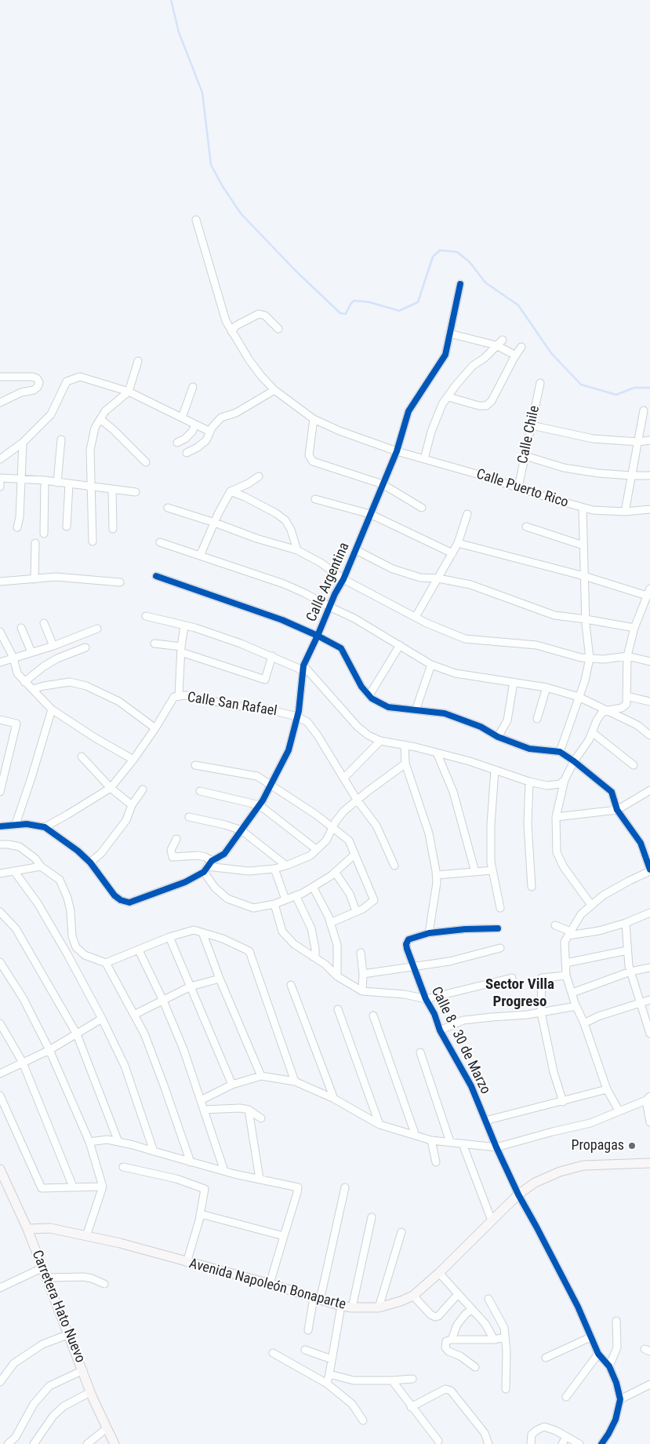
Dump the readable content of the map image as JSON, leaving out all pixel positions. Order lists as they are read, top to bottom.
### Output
{
  "streets": {
    "main road": ["Avenida Napoleón Bonaparte", "Carretera Hato Nuevo"],
    "street": [
      "Calle Chile",
      "Calle Puerto Rico",
      "Calle Argentina",
      "Calle San Rafael",
      "Calle 8 - 30 de Marzo"
    ]
  },
  "crossings": [
    ["Calle Chile", "Calle Puerto Rico"],
    ["Calle Puerto Rico", "Calle Argentina"],
    ["Calle Argentina", "Calle San Rafael"],
    ["Calle 8 - 30 de Marzo", "Avenida Napoleón Bonaparte"],
    ["Avenida Napoleón Bonaparte", "Carretera Hato Nuevo"]
  ],
  "districts": ["Sector Villa Progreso"],
  "places": ["Propagas"]
}
